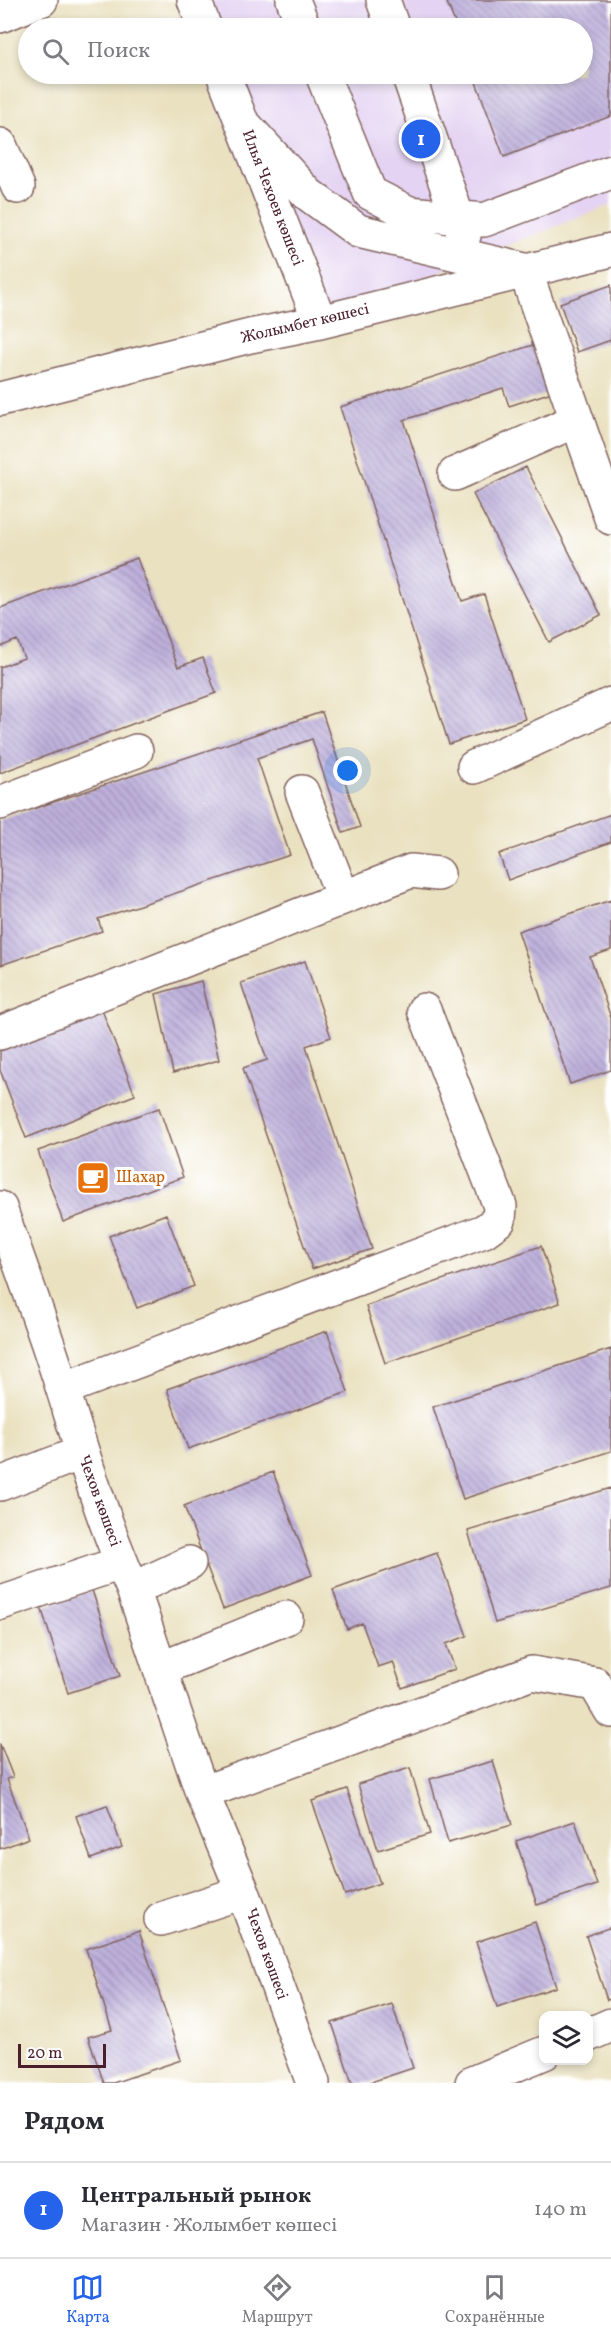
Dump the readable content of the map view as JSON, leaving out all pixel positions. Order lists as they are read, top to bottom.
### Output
{
  "streets": {
    "street": ["Илья Чехоев көшесі", "Жолымбет көшесі", "Чехов көшесі"]
  },
  "crossings": [
    ["Илья Чехоев көшесі", "Жолымбет көшесі"]
  ],
  "places": {
    "cafe": ["Шахар"]
  },
  "scale_bar": "20 m",
  "page": {
    "search": "Поиск",
    "pins": "1",
    "scale": "20 m",
    "heading": "Рядом",
    "list": [
      {
        "mark": "1",
        "name": "Центральный рынок",
        "note": "Магазин · Жолымбет көшесі",
        "value": "140 m"
      }
    ],
    "nav": ["Карта", "Маршрут", "Сохранённые"]
  }
}
